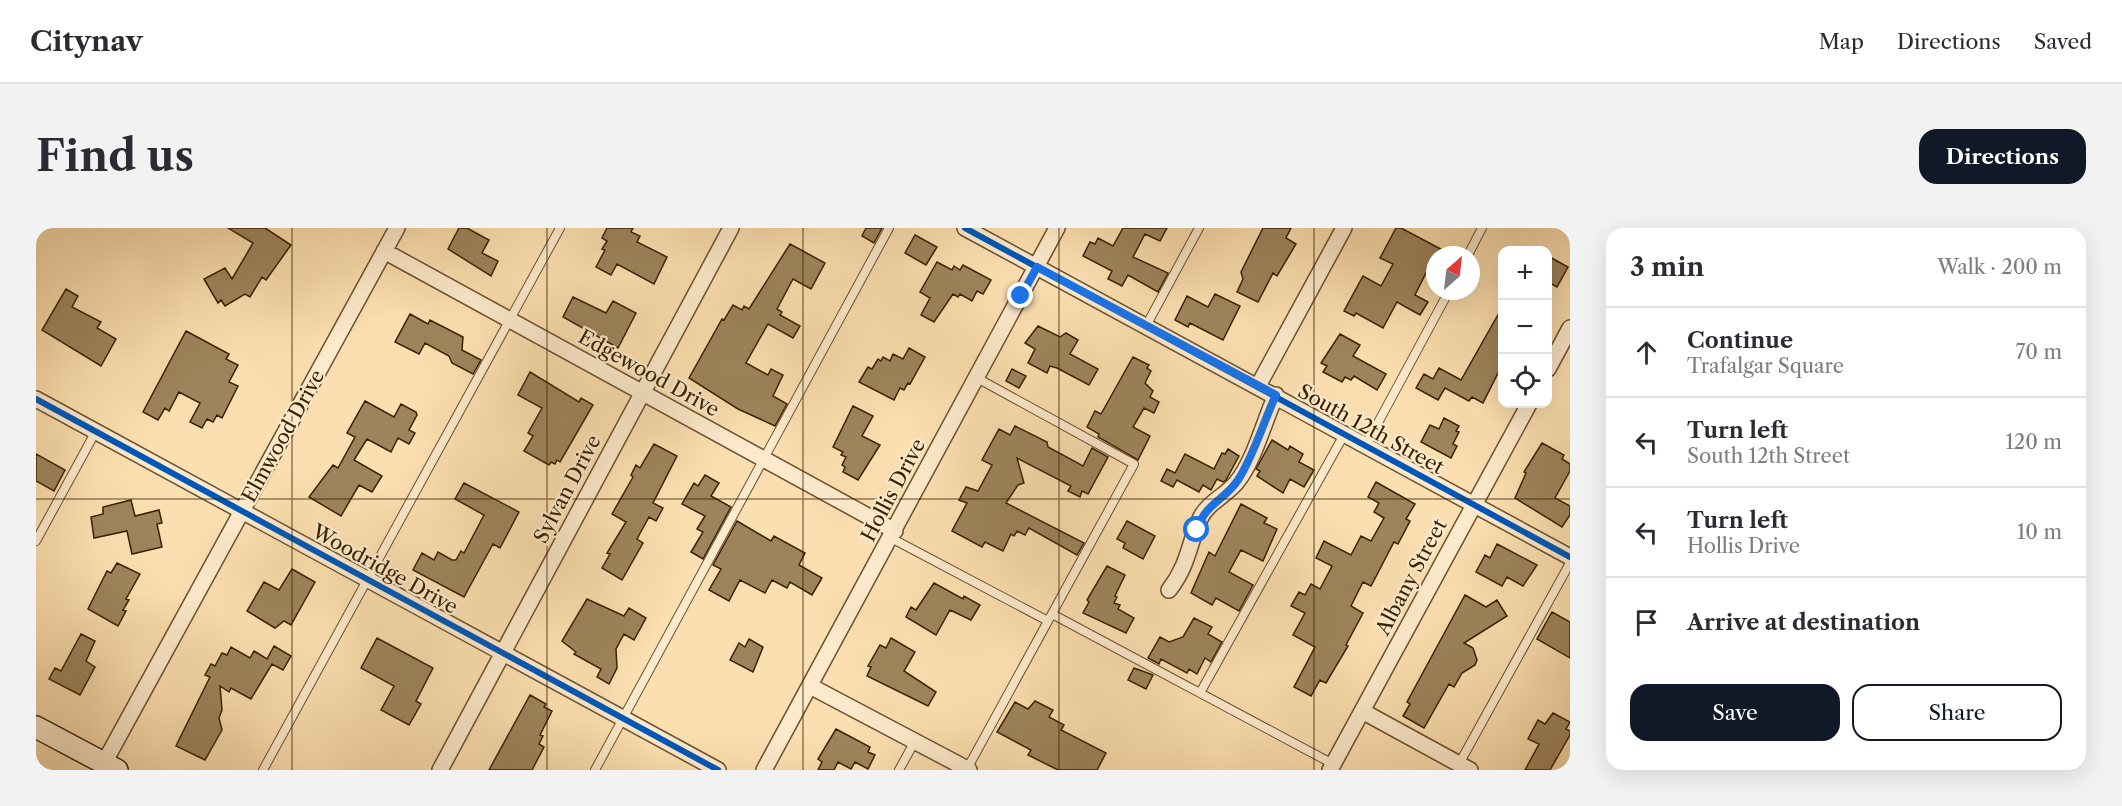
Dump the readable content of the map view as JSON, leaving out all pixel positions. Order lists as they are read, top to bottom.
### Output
{
  "streets": {
    "street": [
      "Edgewood Drive",
      "South 12th Street",
      "Elmwood Drive",
      "Sylvan Drive",
      "Hollis Drive",
      "Woodridge Drive",
      "Albany Street"
    ]
  },
  "crossings": [
    ["Edgewood Drive", "Elmwood Drive"],
    ["Edgewood Drive", "Sylvan Drive"],
    ["Edgewood Drive", "Hollis Drive"],
    ["South 12th Street", "Hollis Drive"],
    ["South 12th Street", "Albany Street"],
    ["Elmwood Drive", "Woodridge Drive"],
    ["Sylvan Drive", "Woodridge Drive"]
  ],
  "north": "top right",
  "page": {
    "header": "Citynav",
    "nav": ["Map", "Directions", "Saved"],
    "buttons": [
      "Directions",
      ["Save", "Share"]
    ],
    "title": "Find us",
    "heading": ["3 min", "Walk · 200 m"],
    "map_buttons": ["+", "−"],
    "list": [
      ["Continue", "Trafalgar Square", "70 m"],
      ["Turn left", "South 12th Street", "120 m"],
      ["Turn left", "Hollis Drive", "10 m"],
      "Arrive at destination"
    ]
  }
}
